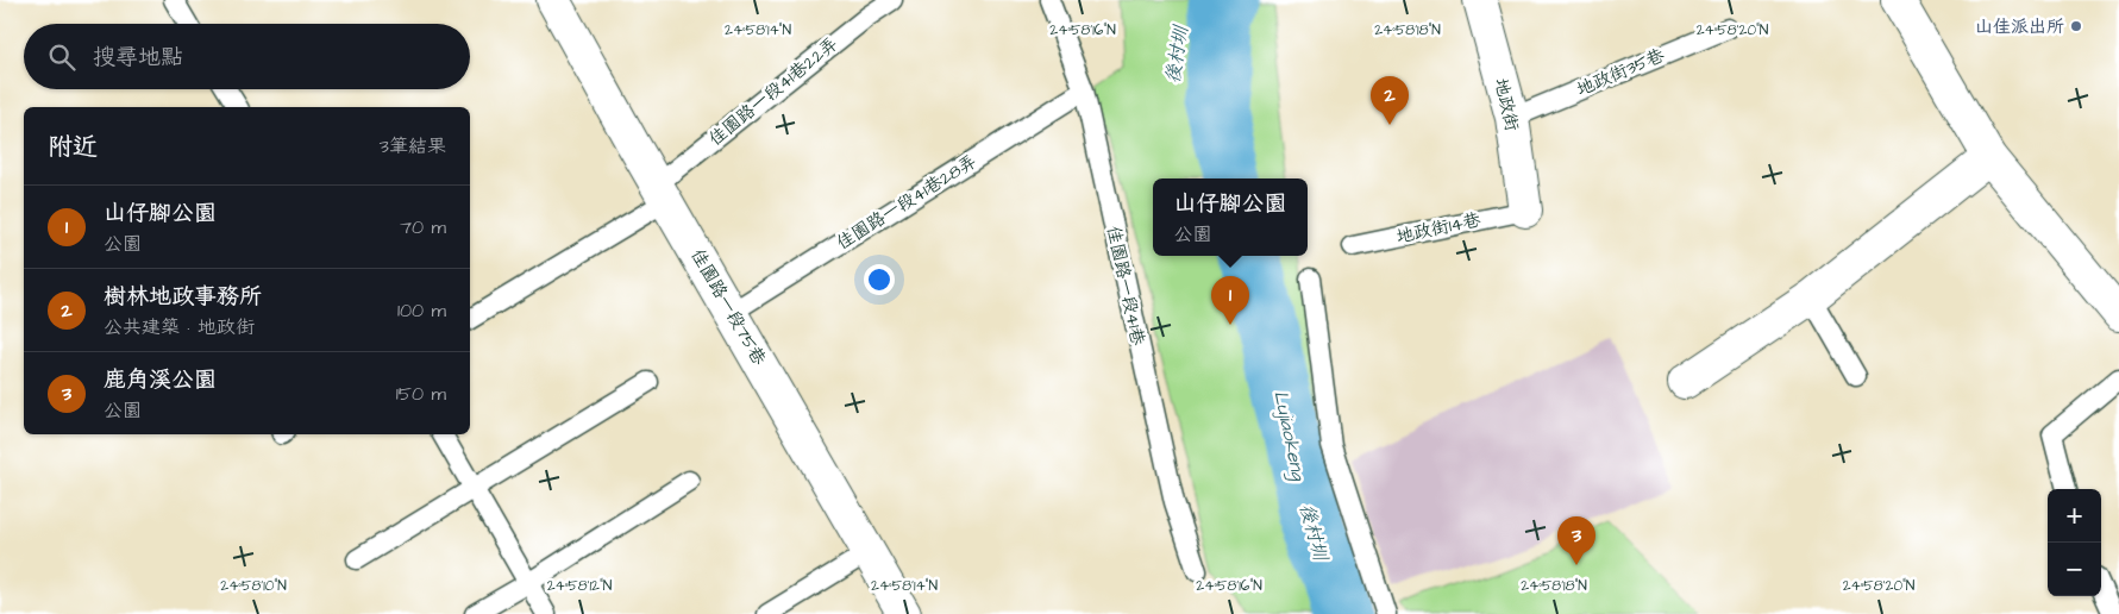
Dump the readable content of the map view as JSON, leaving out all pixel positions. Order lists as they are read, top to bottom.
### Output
{
  "streets": {
    "street": ["地政街", "佳園路一段75巷"],
    "lane": [
      "地政街35巷",
      "佳園路一段41巷22弄",
      "佳園路一段41巷28弄",
      "地政街14巷",
      "佳園路一段41巷"
    ]
  },
  "crossings": [
    ["地政街35巷", "地政街"],
    ["佳園路一段41巷22弄", "佳園路一段75巷"],
    ["地政街", "地政街14巷"],
    ["佳園路一段41巷28弄", "佳園路一段41巷"],
    ["佳園路一段41巷28弄", "佳園路一段75巷"]
  ],
  "water": ["後村圳", "Lujiaokeng"],
  "places": ["山佳派出所"],
  "page": {
    "search": "搜尋地點",
    "pins": ["2", "1", "3"],
    "heading": ["附近", "3筆結果"],
    "popup": ["山仔腳公園", "公園"],
    "list": [
      {
        "mark": "1",
        "name": "山仔腳公園",
        "note": "公園",
        "value": "70 m"
      },
      {
        "mark": "2",
        "name": "樹林地政事務所",
        "note": "公共建築 · 地政街",
        "value": "100 m"
      },
      {
        "mark": "3",
        "name": "鹿角溪公園",
        "note": "公園",
        "value": "150 m"
      }
    ],
    "map_buttons": ["+", "−"]
  },
  "coordinates": [
    "24°58'14\"N",
    "24°58'16\"N",
    "24°58'18\"N",
    "24°58'20\"N",
    "24°58'10\"N",
    "24°58'12\"N"
  ]
}
